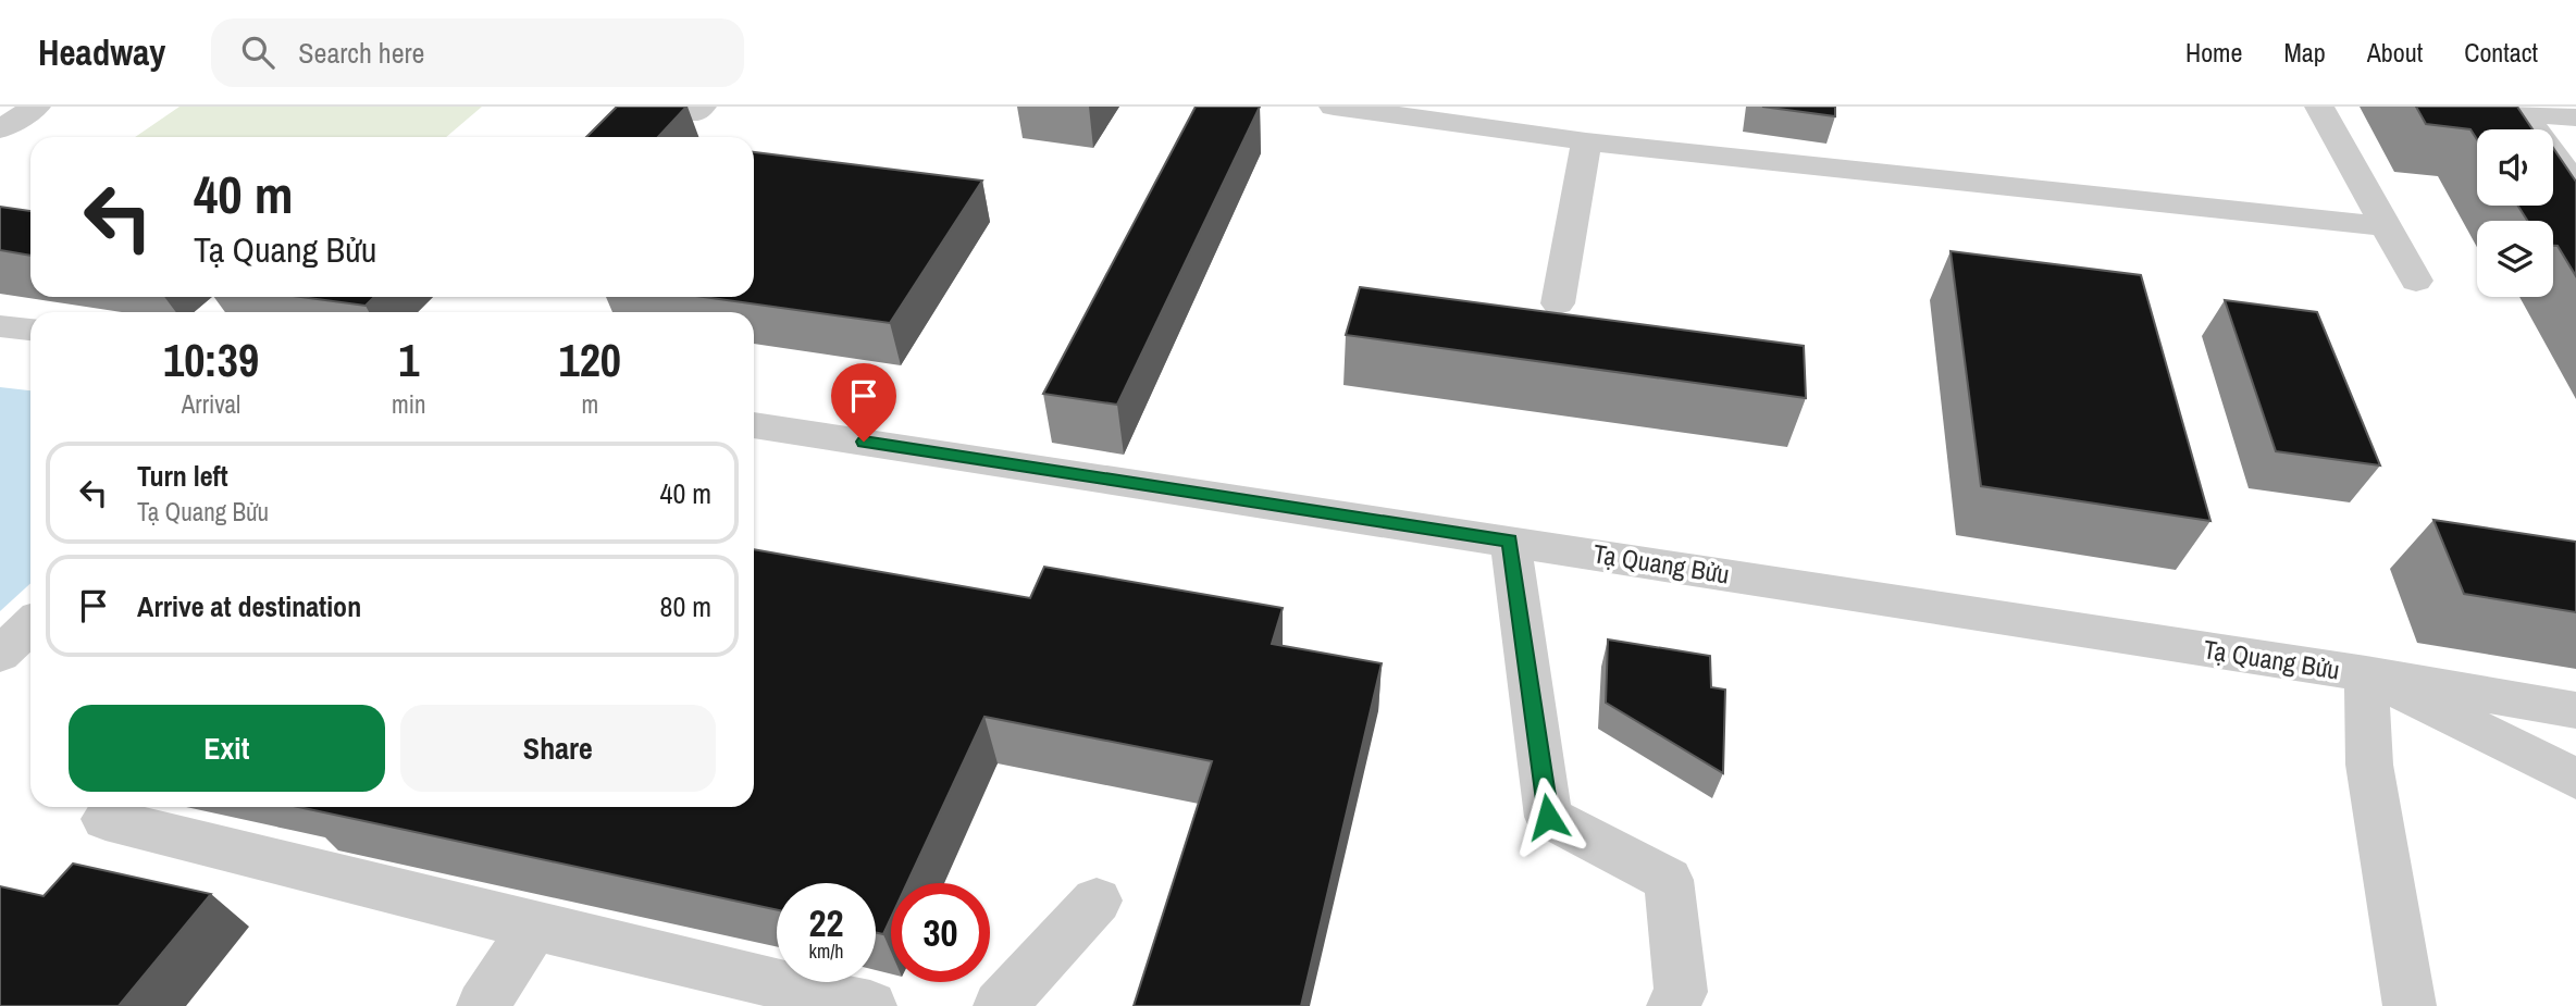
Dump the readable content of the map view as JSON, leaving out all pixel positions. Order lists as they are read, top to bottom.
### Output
{
  "streets": {
    "street": ["Tạ Quang Bửu"]
  },
  "page": {
    "header": "Headway",
    "search": "Search here",
    "nav": [
      "Home",
      "Map",
      "About",
      "Contact"
    ],
    "turn": ["40 m", "Tạ Quang Bửu"],
    "eta": [
      "10:39",
      "Arrival",
      "1",
      "min",
      "120",
      "m"
    ],
    "list": [
      {
        "name": "Turn left",
        "note": "Tạ Quang Bửu",
        "value": "40 m"
      },
      {
        "name": "Arrive at destination",
        "value": "80 m"
      }
    ],
    "buttons": ["Exit", "Share"],
    "speed": "22 km/h",
    "limit": "30"
  }
}
